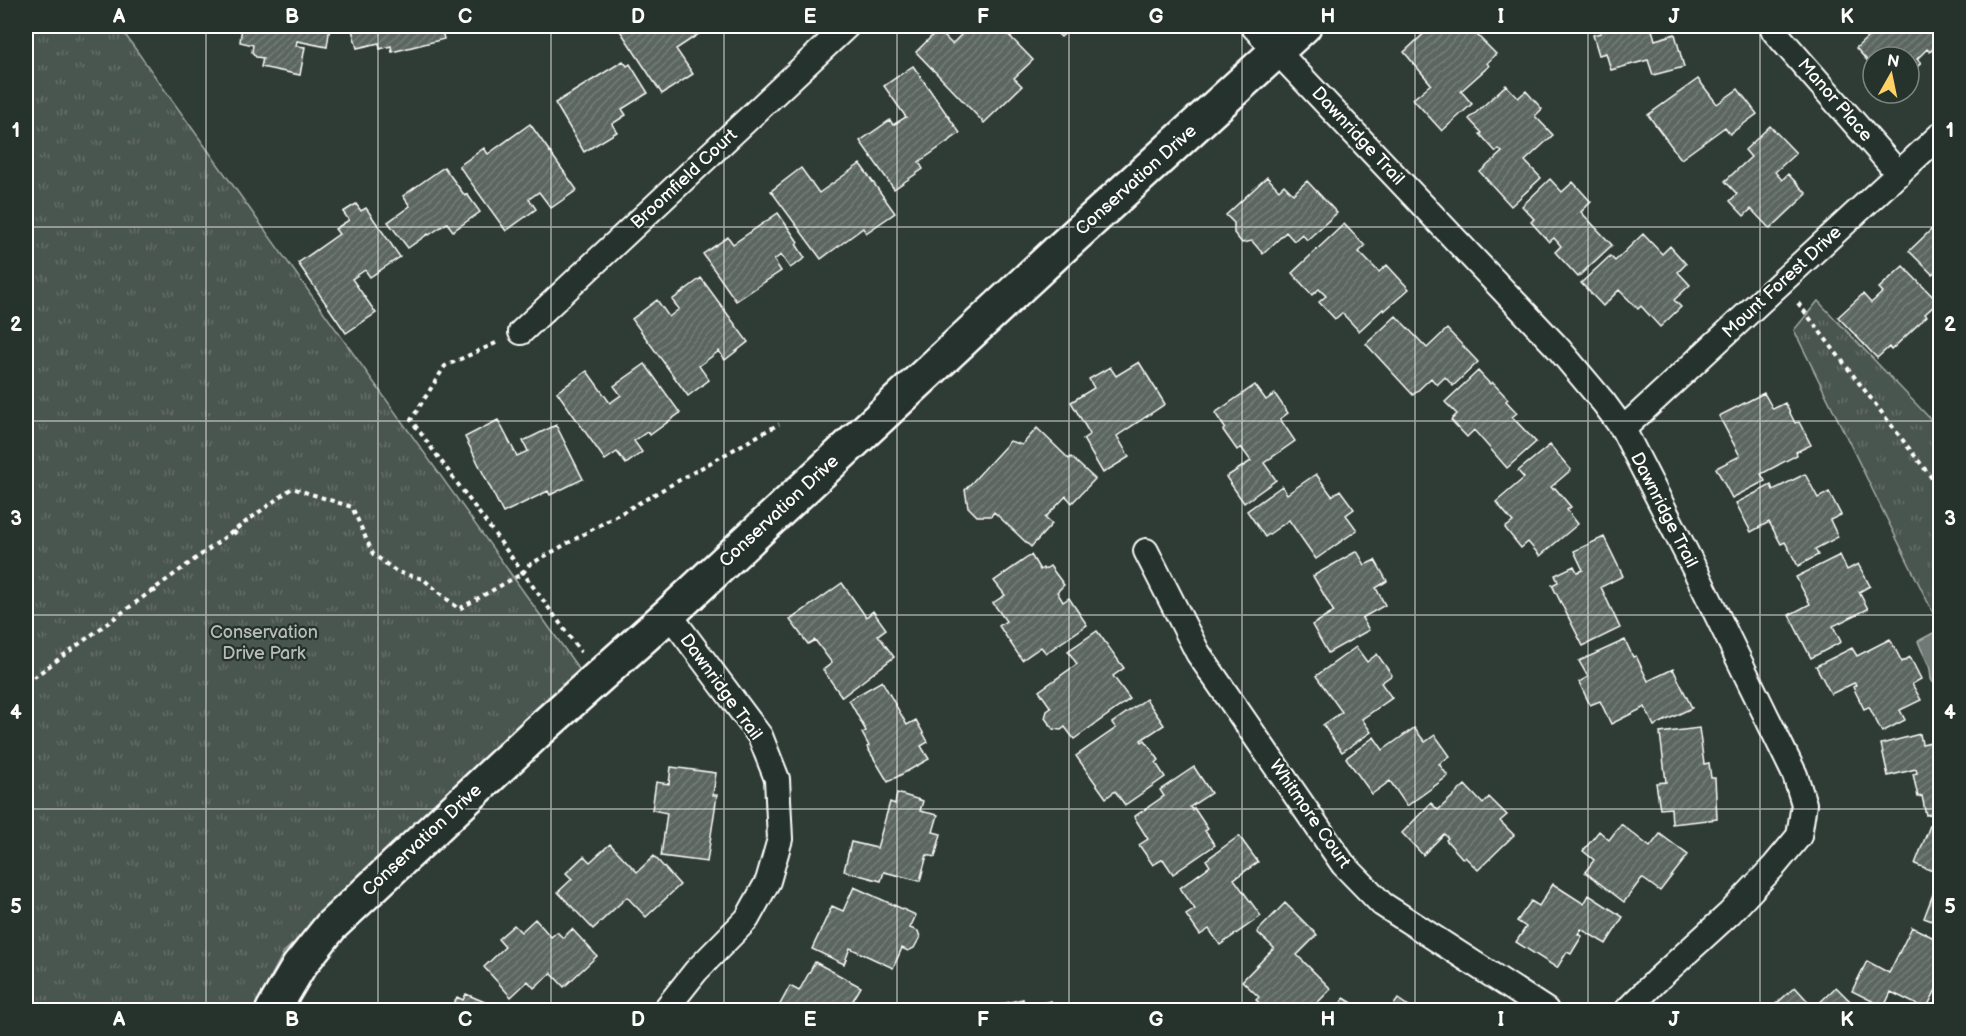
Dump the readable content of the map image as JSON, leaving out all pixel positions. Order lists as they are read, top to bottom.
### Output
{
  "streets": {
    "street": [
      "Manor Place",
      "Dawnridge Trail",
      "Broomfield Court",
      "Conservation Drive",
      "Mount Forest Drive",
      "Whitmore Court"
    ]
  },
  "crossings": [
    ["Manor Place", "Mount Forest Drive"],
    ["Dawnridge Trail", "Conservation Drive"],
    ["Dawnridge Trail", "Mount Forest Drive"]
  ],
  "parks": ["Conservation Drive Park"],
  "north": "top",
  "grid": {
    "columns": [
      "A",
      "B",
      "C",
      "D",
      "E",
      "F",
      "G",
      "H",
      "I",
      "J",
      "K"
    ],
    "rows": [
      "1",
      "2",
      "3",
      "4",
      "5"
    ]
  }
}
